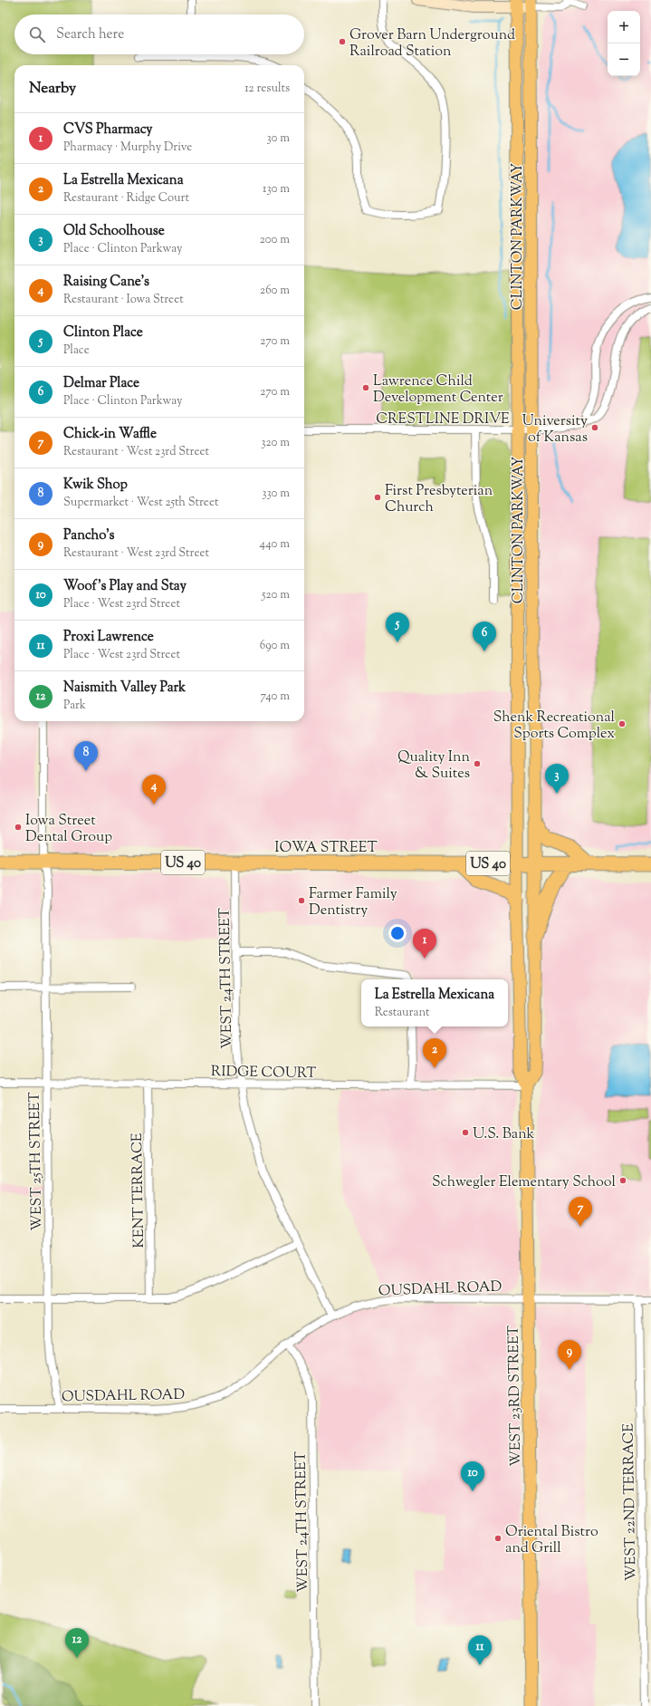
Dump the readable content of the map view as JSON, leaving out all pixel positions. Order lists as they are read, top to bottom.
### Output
{
  "streets": {
    "highway": ["IOWA STREET", "US 40"],
    "main road": ["CLINTON PARKWAY", "WEST 23RD STREET"],
    "street": [
      "CRESTLINE DRIVE",
      "WEST 24TH STREET",
      "RIDGE COURT",
      "WEST 25TH STREET",
      "KENT TERRACE",
      "OUSDAHL ROAD",
      "WEST 22ND TERRACE"
    ]
  },
  "crossings": [
    ["CLINTON PARKWAY", "CRESTLINE DRIVE"],
    ["CLINTON PARKWAY", "IOWA STREET"],
    ["CLINTON PARKWAY", "WEST 23RD STREET"],
    ["IOWA STREET", "WEST 24TH STREET"],
    ["IOWA STREET", "WEST 25TH STREET"],
    ["IOWA STREET", "WEST 23RD STREET"],
    ["WEST 24TH STREET", "RIDGE COURT"],
    ["WEST 24TH STREET", "OUSDAHL ROAD"],
    ["RIDGE COURT", "WEST 25TH STREET"],
    ["RIDGE COURT", "KENT TERRACE"],
    ["RIDGE COURT", "WEST 23RD STREET"],
    ["WEST 25TH STREET", "OUSDAHL ROAD"],
    ["OUSDAHL ROAD", "WEST 23RD STREET"],
    ["OUSDAHL ROAD", "WEST 22ND TERRACE"]
  ],
  "places": [
    "Grover Barn Underground Railroad Station",
    "Lawrence Child Development Center",
    "University of Kansas",
    "First Presbyterian Church",
    "Shenk Recreational Sports Complex",
    "Quality Inn & Suites",
    "Iowa Street Dental Group",
    "Farmer Family Dentistry",
    "U.S. Bank",
    "Schwegler Elementary School",
    "Oriental Bistro and Grill"
  ],
  "page": {
    "map_buttons": ["+", "−"],
    "search": "Search here",
    "heading": ["Nearby", "12 results"],
    "list": [
      {
        "mark": "1",
        "name": "CVS Pharmacy",
        "note": "Pharmacy · Murphy Drive",
        "value": "30 m"
      },
      {
        "mark": "2",
        "name": "La Estrella Mexicana",
        "note": "Restaurant · Ridge Court",
        "value": "130 m"
      },
      {
        "mark": "3",
        "name": "Old Schoolhouse",
        "note": "Place · Clinton Parkway",
        "value": "200 m"
      },
      {
        "mark": "4",
        "name": "Raising Cane's",
        "note": "Restaurant · Iowa Street",
        "value": "260 m"
      },
      {
        "mark": "5",
        "name": "Clinton Place",
        "note": "Place",
        "value": "270 m"
      },
      {
        "mark": "6",
        "name": "Delmar Place",
        "note": "Place · Clinton Parkway",
        "value": "270 m"
      },
      {
        "mark": "7",
        "name": "Chick-in Waffle",
        "note": "Restaurant · West 23rd Street",
        "value": "320 m"
      },
      {
        "mark": "8",
        "name": "Kwik Shop",
        "note": "Supermarket · West 25th Street",
        "value": "330 m"
      },
      {
        "mark": "9",
        "name": "Pancho's",
        "note": "Restaurant · West 23rd Street",
        "value": "440 m"
      },
      {
        "mark": "10",
        "name": "Woof's Play and Stay",
        "note": "Place · West 23rd Street",
        "value": "520 m"
      },
      {
        "mark": "11",
        "name": "Proxi Lawrence",
        "note": "Place · West 23rd Street",
        "value": "690 m"
      },
      {
        "mark": "12",
        "name": "Naismith Valley Park",
        "note": "Park",
        "value": "740 m"
      }
    ],
    "pins": [
      "5",
      "6",
      "8",
      "3",
      "4",
      "1",
      "2",
      "7",
      "9",
      "10",
      "12",
      "11"
    ],
    "popup": ["La Estrella Mexicana", "Restaurant"]
  }
}
